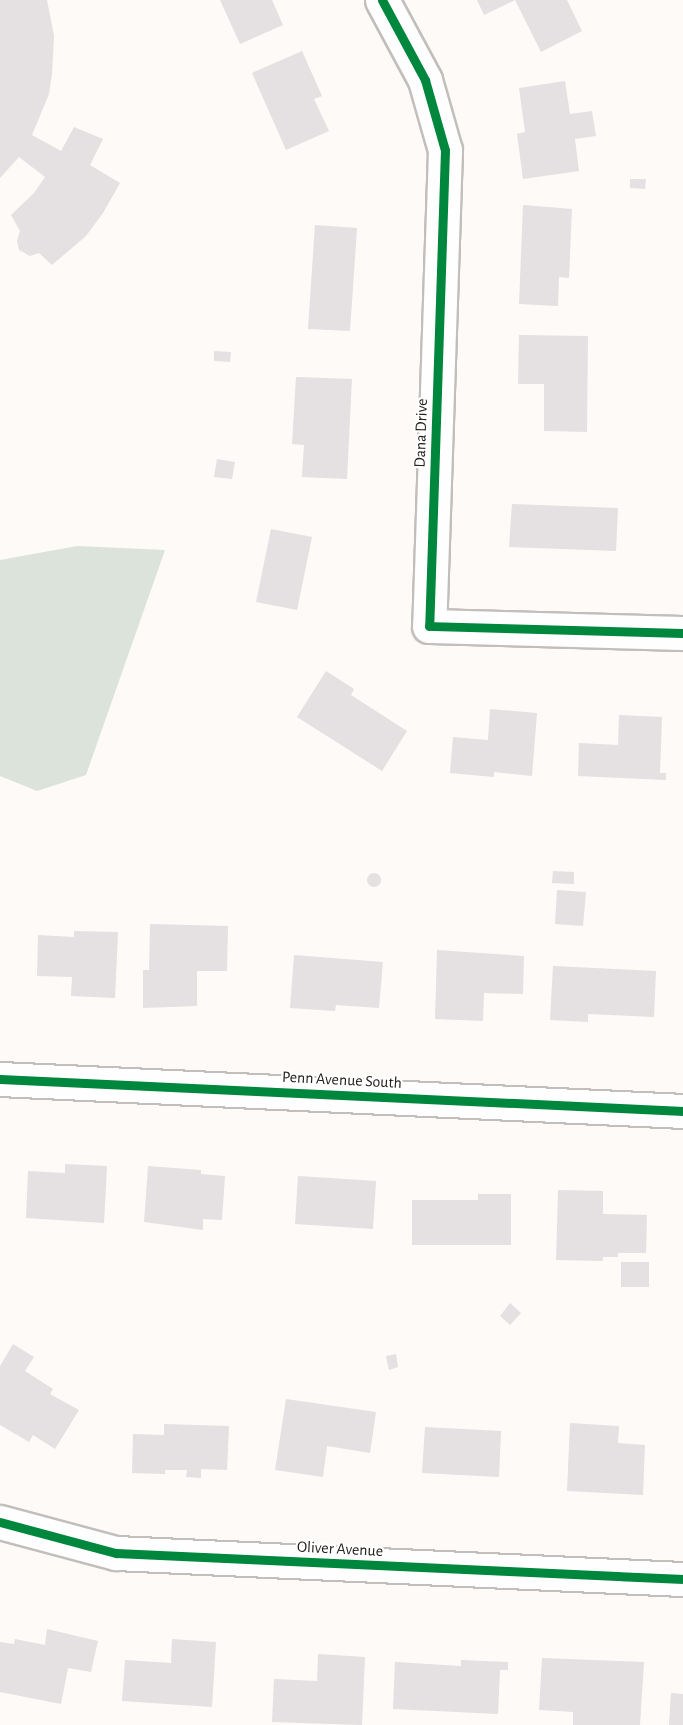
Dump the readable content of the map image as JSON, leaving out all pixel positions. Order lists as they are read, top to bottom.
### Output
{
  "streets": {
    "street": ["Dana Drive", "Penn Avenue South", "Oliver Avenue"]
  }
}
